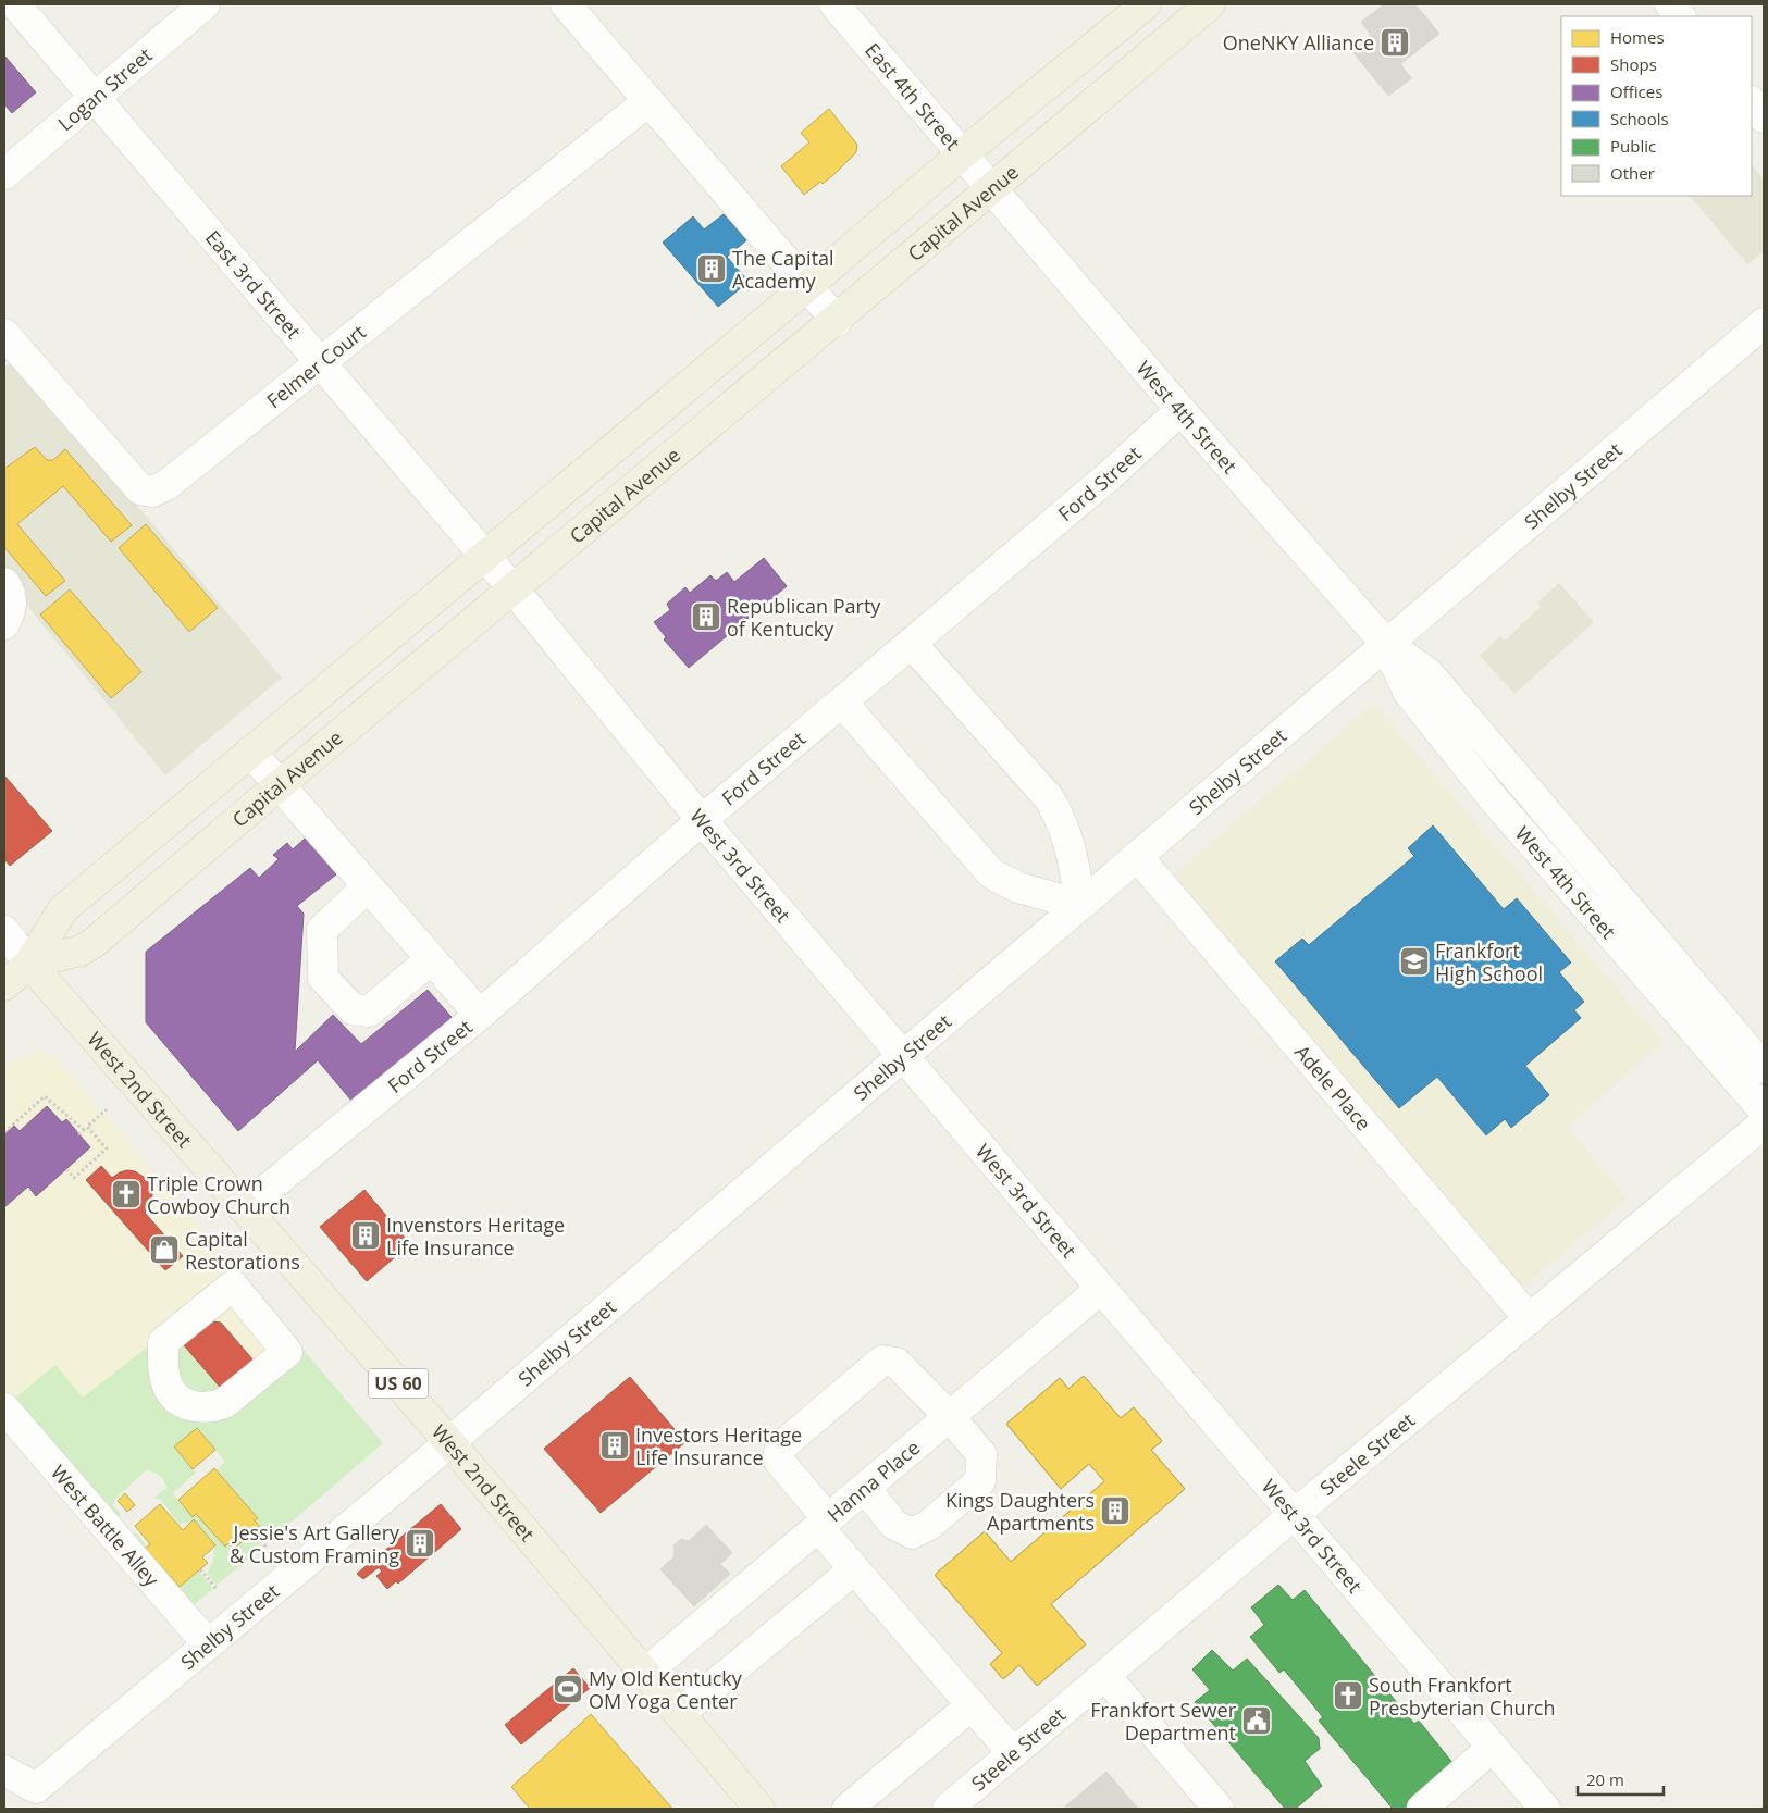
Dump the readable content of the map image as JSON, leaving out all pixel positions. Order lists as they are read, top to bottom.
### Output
{
  "streets": {
    "main road": ["Capital Avenue", "West 2nd Street", "US 60"],
    "street": [
      "Logan Street",
      "East 4th Street",
      "East 3rd Street",
      "Felmer Court",
      "West 4th Street",
      "Ford Street",
      "Shelby Street",
      "West 3rd Street",
      "Adele Place",
      "Steele Street",
      "Hanna Place",
      "West Battle Alley"
    ]
  },
  "crossings": [
    ["Logan Street", "East 3rd Street"],
    ["East 4th Street", "Capital Avenue"],
    ["East 4th Street", "West 4th Street"],
    ["Capital Avenue", "East 3rd Street"],
    ["Capital Avenue", "West 4th Street"],
    ["Capital Avenue", "West 3rd Street"],
    ["Capital Avenue", "West 2nd Street"],
    ["East 3rd Street", "Felmer Court"],
    ["East 3rd Street", "West 3rd Street"],
    ["West 4th Street", "Ford Street"],
    ["West 4th Street", "Shelby Street"],
    ["Ford Street", "West 3rd Street"],
    ["Ford Street", "West 2nd Street"],
    ["Shelby Street", "West 3rd Street"],
    ["Shelby Street", "Adele Place"],
    ["Shelby Street", "West 2nd Street"],
    ["Shelby Street", "West Battle Alley"],
    ["West 3rd Street", "Steele Street"],
    ["West 3rd Street", "Hanna Place"],
    ["Adele Place", "Steele Street"],
    ["West 2nd Street", "Hanna Place"]
  ],
  "places": {
    "building": [
      "OneNKY Alliance",
      "The Capital Academy",
      "Republican Party of Kentucky",
      "Invenstors Heritage Life Insurance",
      "Investors Heritage Life Insurance",
      "Kings Daughters Apartments",
      "Jessie's Art Gallery & Custom Framing"
    ],
    "school or university": ["Frankfort High School"],
    "church": ["Triple Crown Cowboy Church", "South Frankfort Presbyterian Church"],
    "shop": ["Capital Restorations"],
    "sports": ["My Old Kentucky OM Yoga Center"],
    "public building": ["Frankfort Sewer Department"]
  },
  "legend": [
    "Homes",
    "Shops",
    "Offices",
    "Schools",
    "Public",
    "Other"
  ],
  "scale_bar": "20 m"
}
